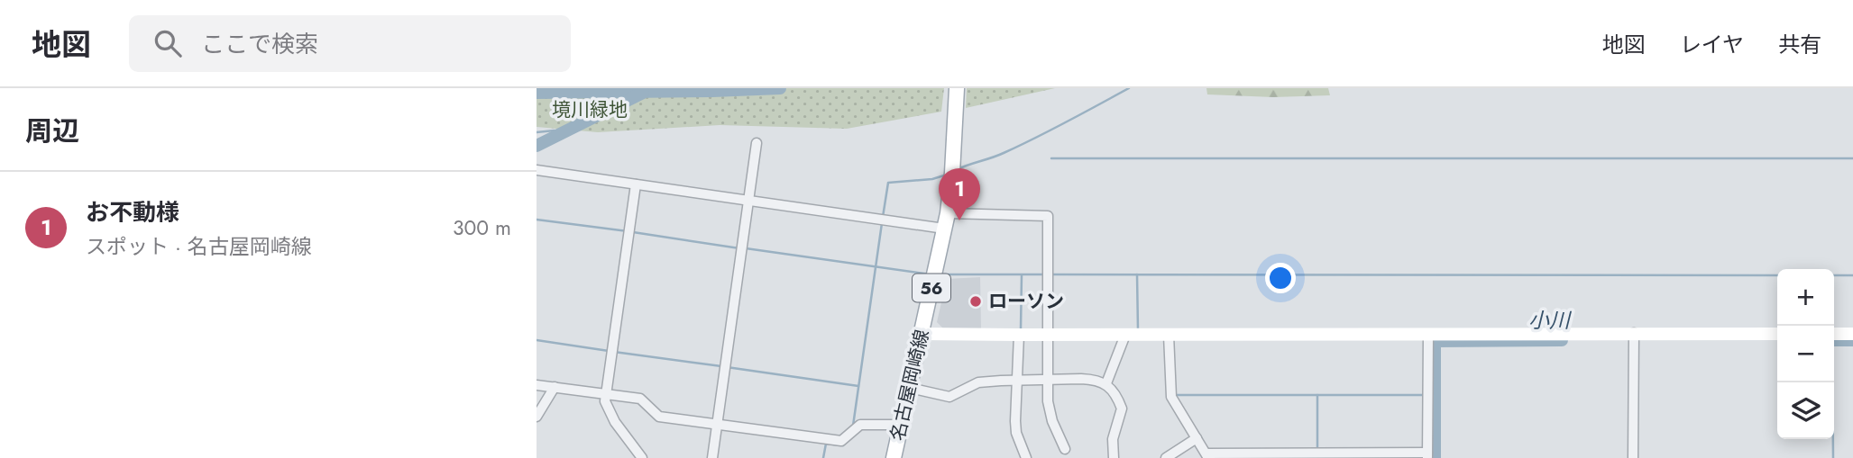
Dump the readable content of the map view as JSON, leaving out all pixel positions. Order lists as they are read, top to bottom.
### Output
{
  "streets": {
    "main road": ["56", "名古屋岡崎線"]
  },
  "water": ["小川"],
  "parks": ["境川緑地"],
  "places": ["ローソン"],
  "page": {
    "header": "地図",
    "search": "ここで検索",
    "nav": ["地図", "レイヤ", "共有"],
    "heading": "周辺",
    "pins": "1",
    "list": [
      {
        "mark": "1",
        "name": "お不動様",
        "note": "スポット · 名古屋岡崎線",
        "value": "300 m"
      }
    ],
    "map_buttons": ["+", "−"]
  }
}
